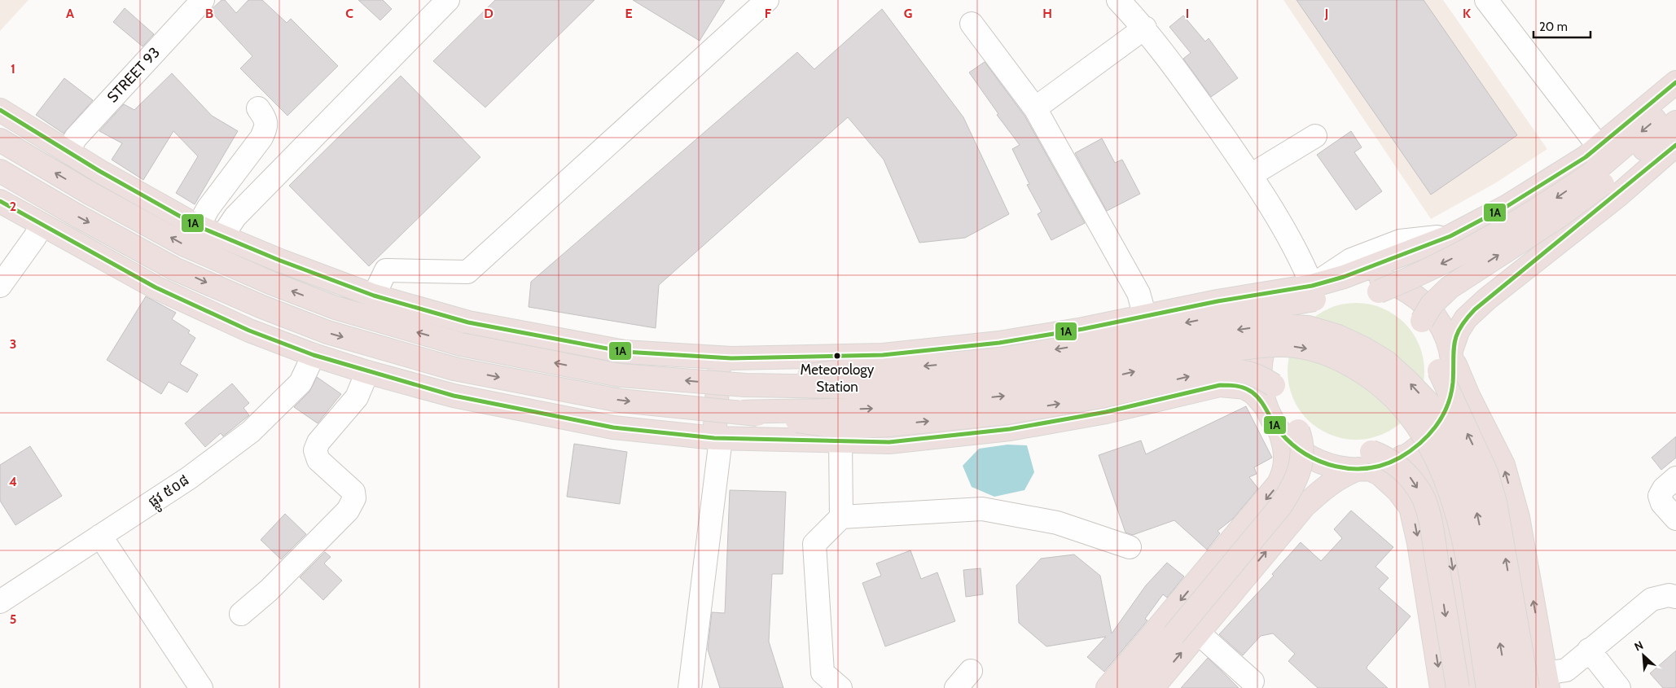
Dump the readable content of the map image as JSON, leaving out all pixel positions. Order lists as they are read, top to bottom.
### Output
{
  "streets": {
    "street": ["STREET 93", "ផ្លូវ ៥០៨"]
  },
  "places": ["Meteorology Station"],
  "lines": ["transit line 1A"],
  "scale_bar": "20 m",
  "north": "top left",
  "grid": {
    "columns": [
      "A",
      "B",
      "C",
      "D",
      "E",
      "F",
      "G",
      "H",
      "I",
      "J",
      "K"
    ],
    "rows": [
      "1",
      "2",
      "3",
      "4",
      "5"
    ]
  }
}
